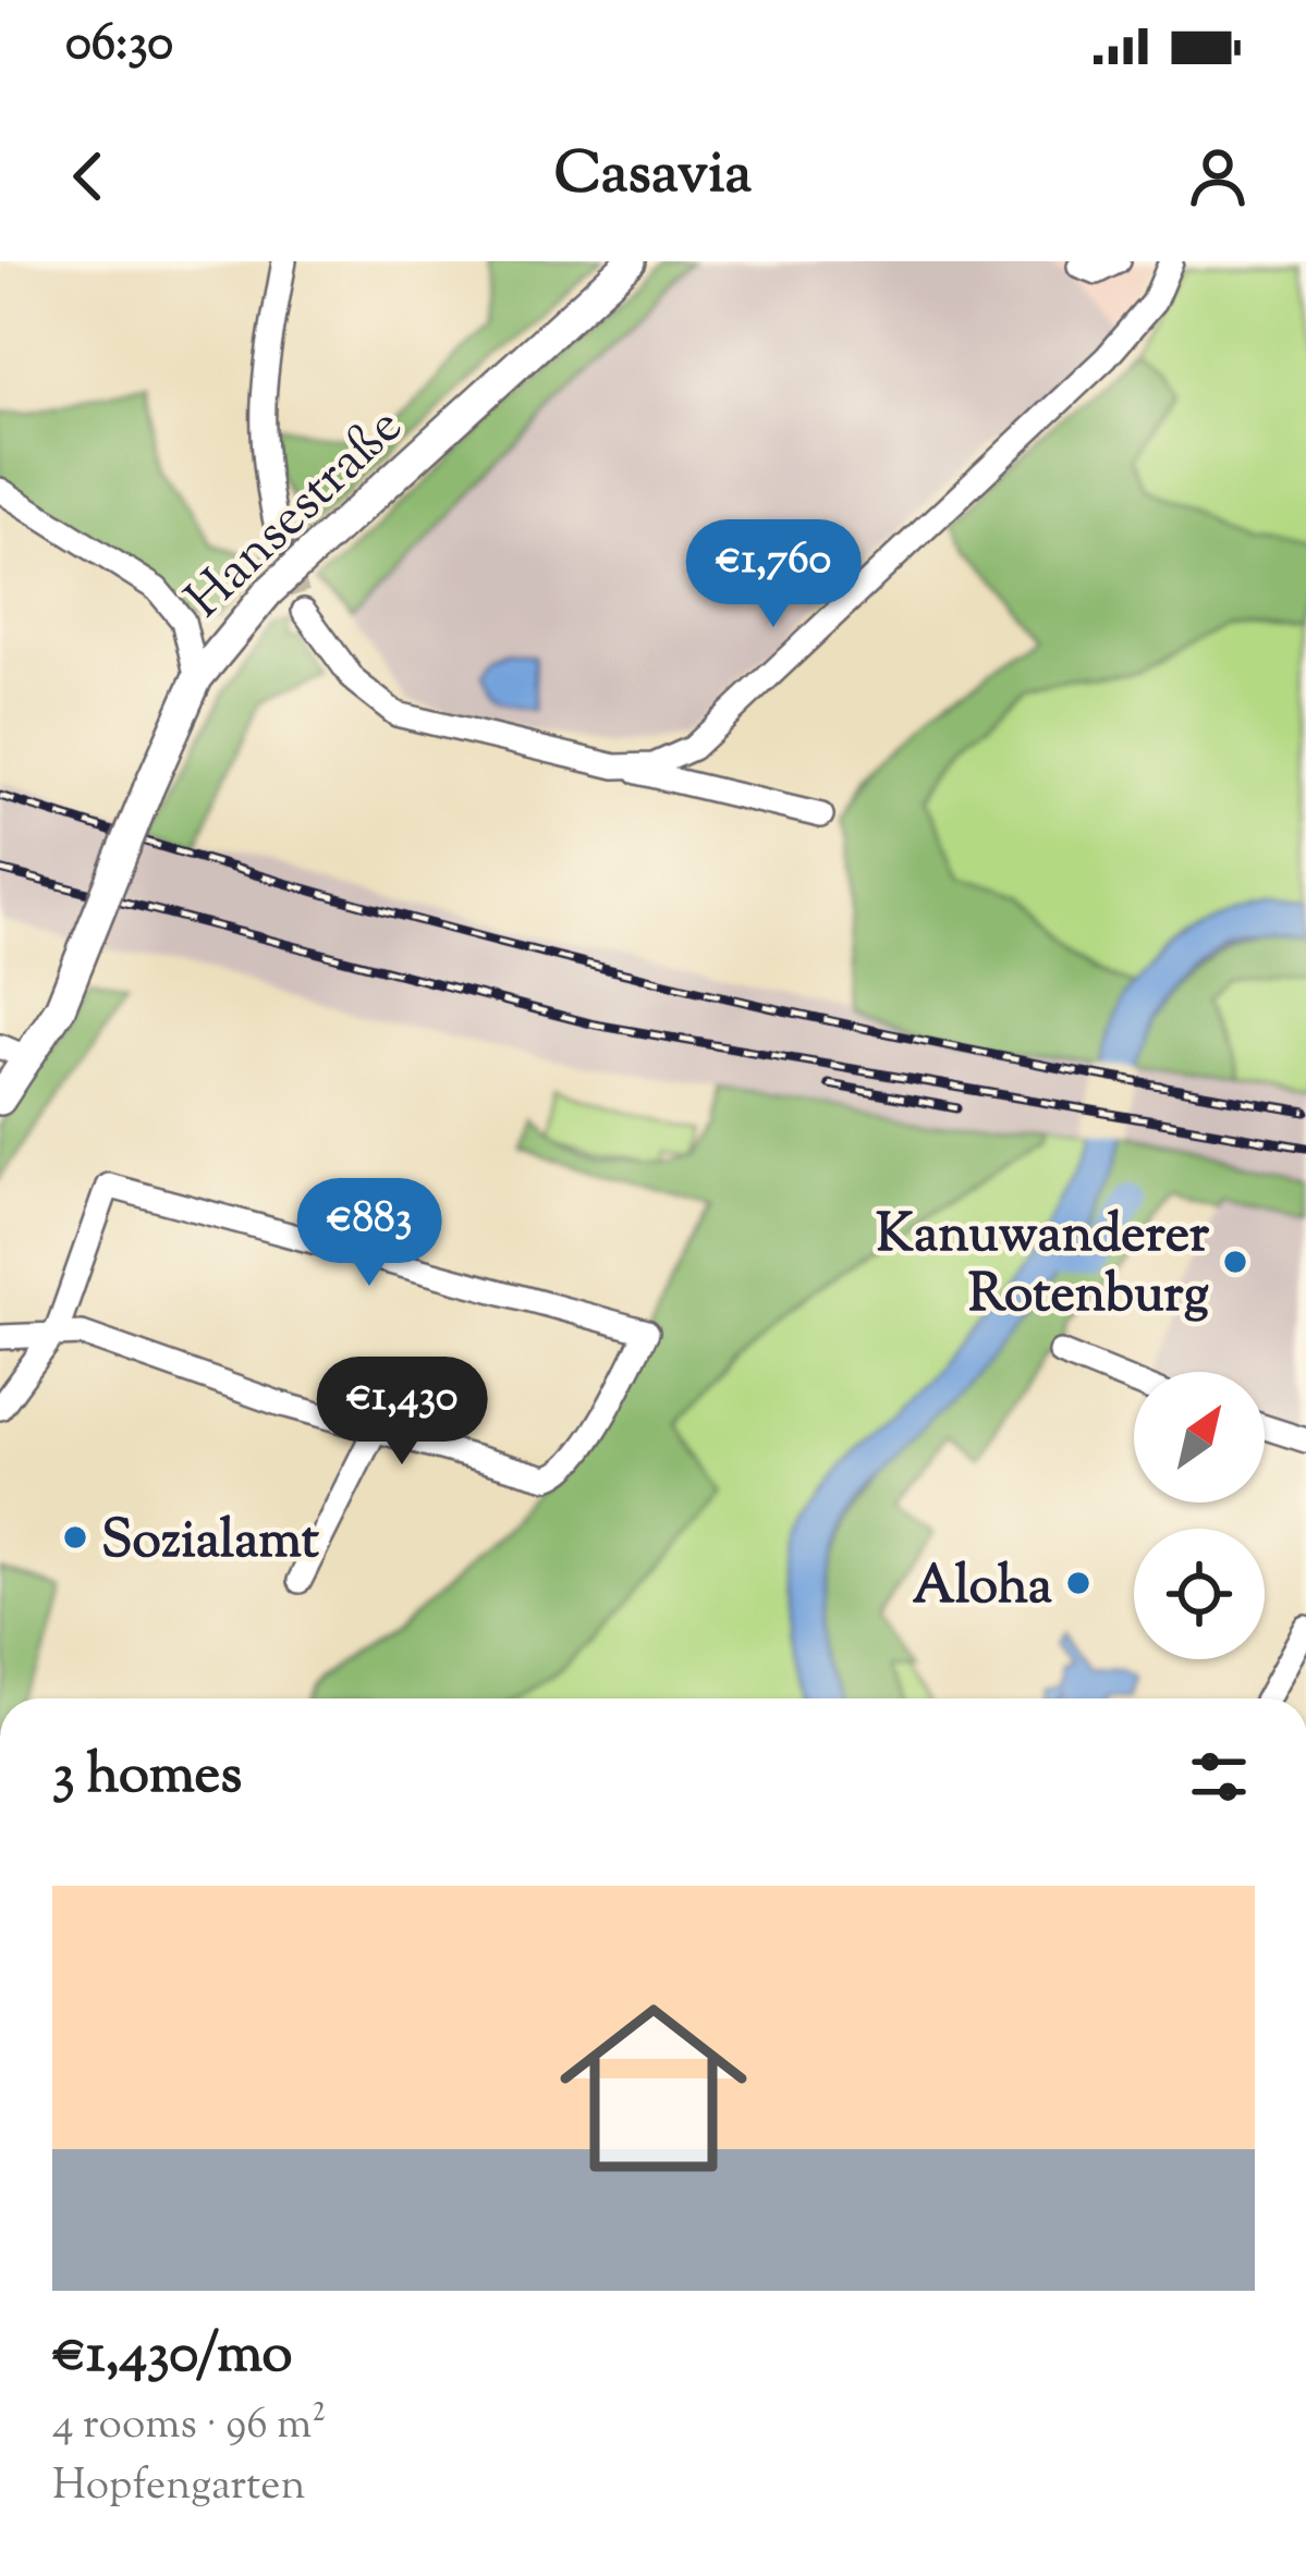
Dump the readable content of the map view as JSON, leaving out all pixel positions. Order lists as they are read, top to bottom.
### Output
{
  "streets": {
    "main road": ["Hansestraße"]
  },
  "places": ["Kanuwanderer Rotenburg", "Sozialamt", "Aloha"],
  "north": "top right",
  "page": {
    "status": "06:30",
    "header": "Casavia",
    "price": ["€1,760", "€883", "€1,430"],
    "heading": "3 homes",
    "list": [
      {
        "name": "€1,430/mo",
        "note": "4 rooms · 96 m² · Hopfengarten"
      }
    ]
  }
}
